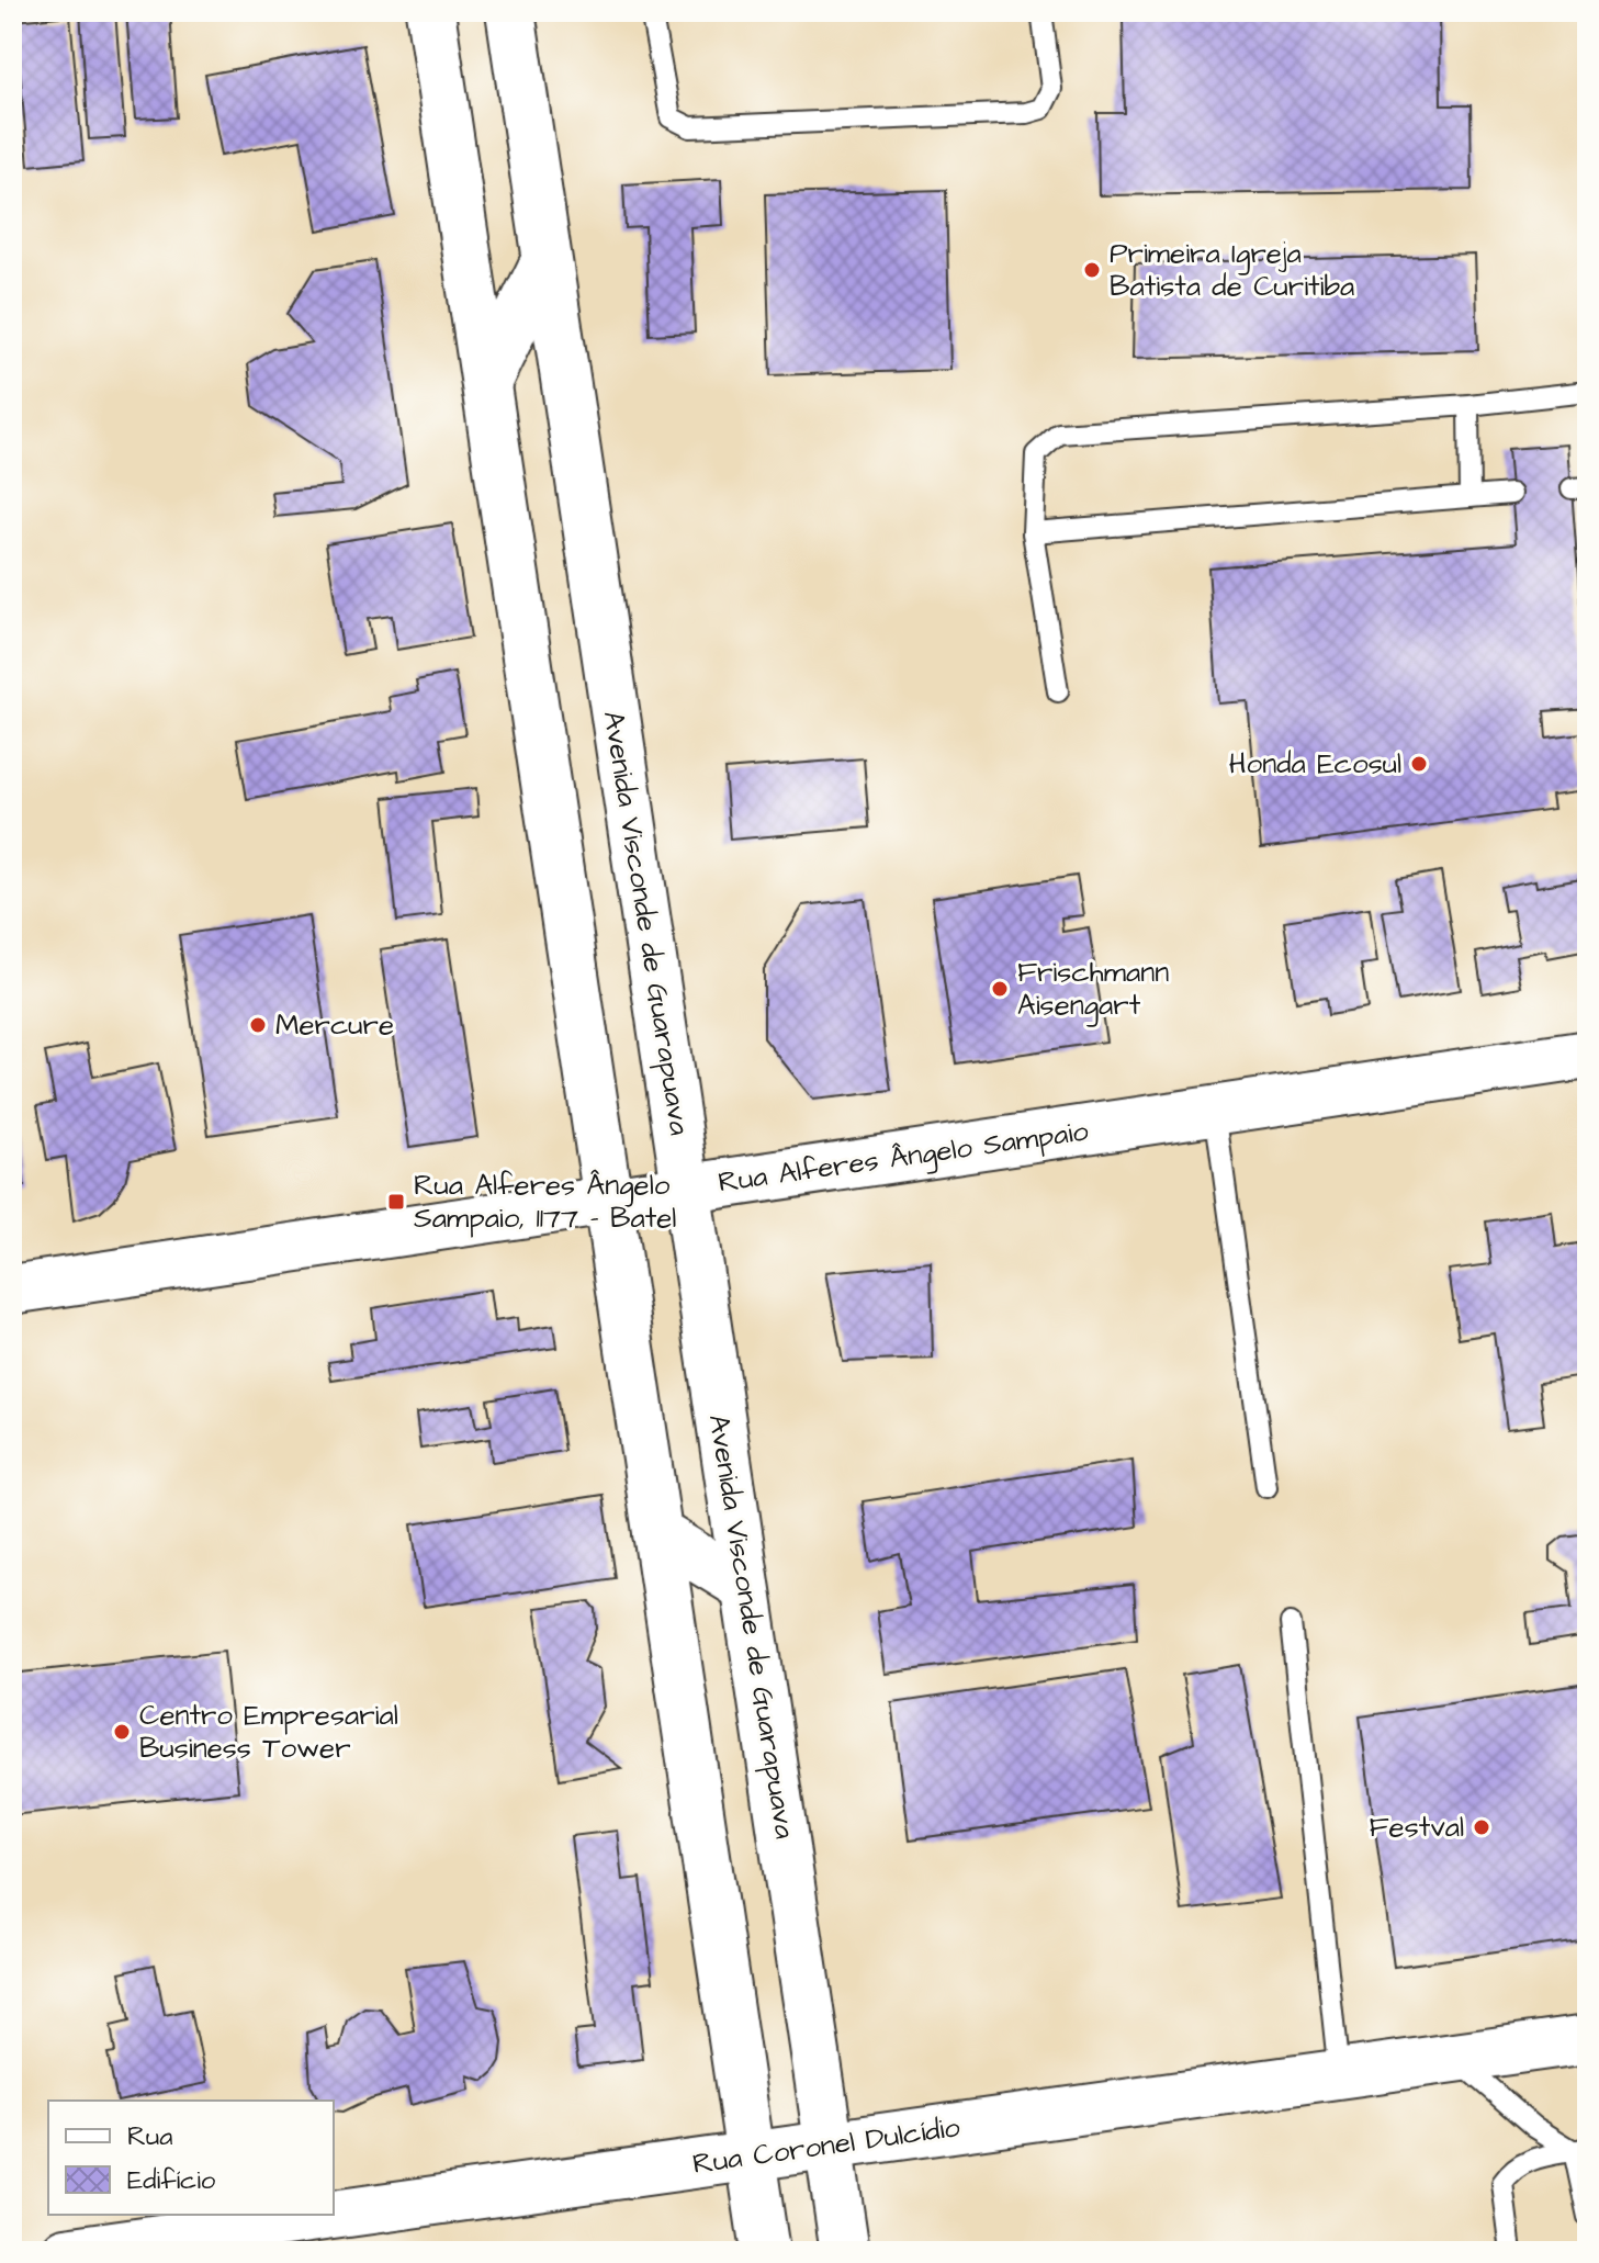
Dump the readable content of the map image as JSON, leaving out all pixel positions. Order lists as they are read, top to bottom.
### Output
{
  "streets": {
    "main road": ["Avenida Visconde de Guarapuava", "Rua Alferes Ângelo Sampaio", "Rua Coronel Dulcídio"]
  },
  "crossings": [
    ["Avenida Visconde de Guarapuava", "Rua Alferes Ângelo Sampaio"],
    ["Avenida Visconde de Guarapuava", "Rua Coronel Dulcídio"]
  ],
  "places": {
    "other": [
      "Primeira Igreja Batista de Curitiba",
      "Honda Ecosul",
      "Frischmann Aisengart",
      "Mercure",
      "Centro Empresarial Business Tower",
      "Festval"
    ],
    "transit": ["Rua Alferes Ângelo Sampaio, 1177 - Batel"]
  },
  "legend": ["Rua", "Edifício"]
}
